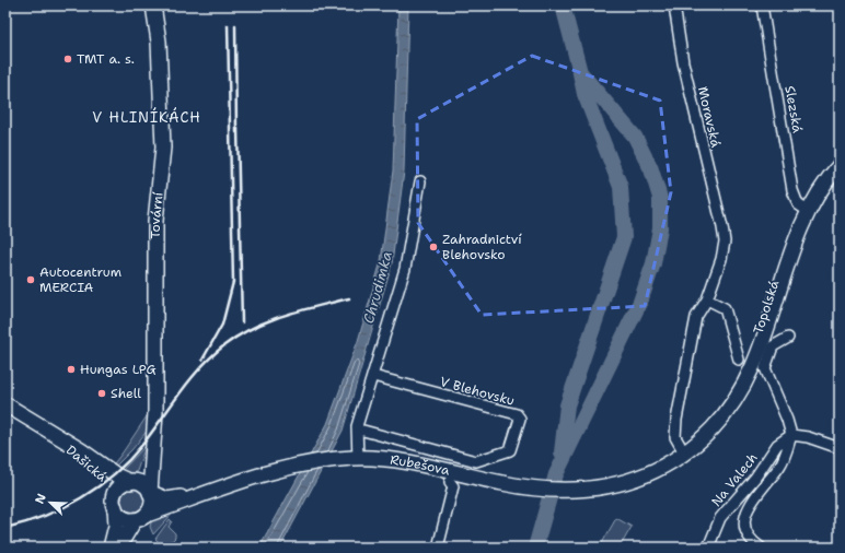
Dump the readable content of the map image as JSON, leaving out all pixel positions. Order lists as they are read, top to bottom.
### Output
{
  "streets": {
    "street": [
      "Slezská",
      "Moravská",
      "Tovární",
      "Topolská",
      "V Blehovsku",
      "Dašická",
      "Rubešova",
      "Na Valech"
    ]
  },
  "crossings": [
    ["Slezská", "Topolská"],
    ["Tovární", "Dašická"],
    ["Tovární", "Rubešova"],
    ["Topolská", "Rubešova"],
    ["Dašická", "Rubešova"]
  ],
  "districts": ["V HLINÍKÁCH"],
  "water": ["Chrudimka"],
  "places": [
    "TMT a. s.",
    "Zahradnictví Blehovsko",
    "Autocentrum MERCIA",
    "Hungas LPG",
    "Shell"
  ],
  "north": "top left"
}
